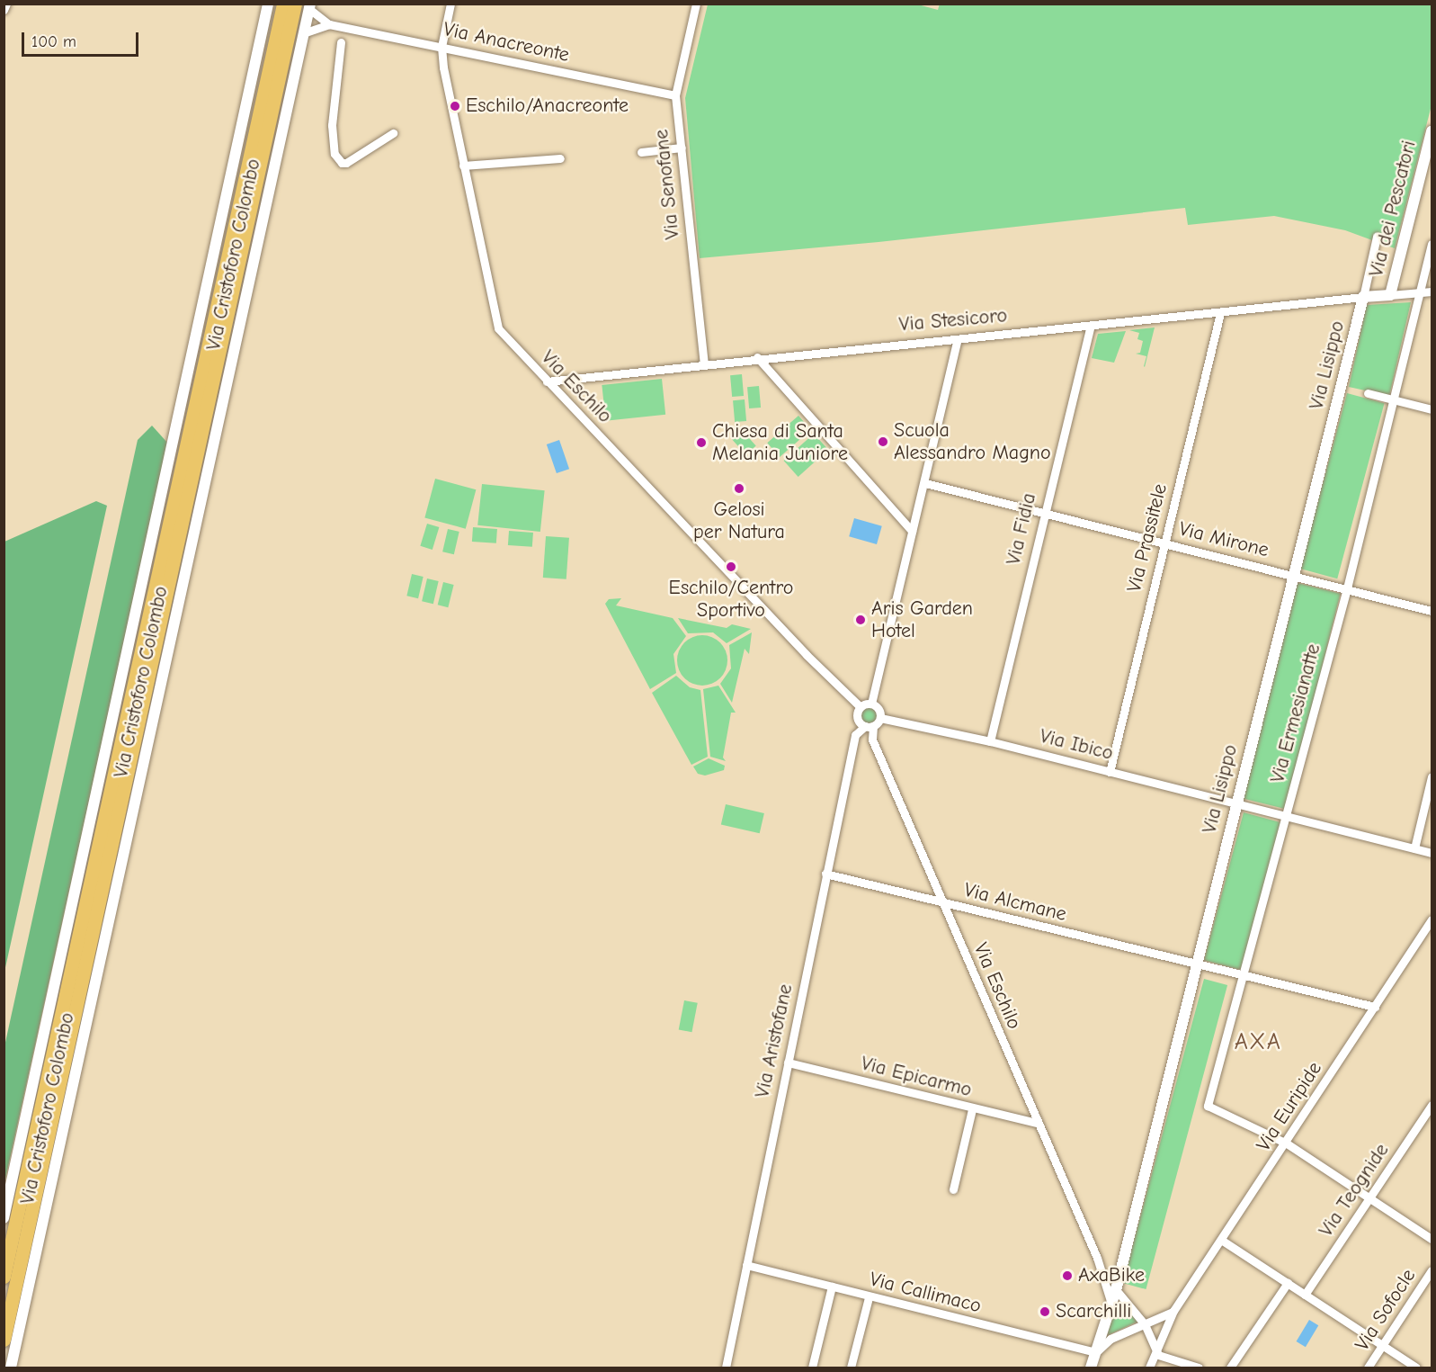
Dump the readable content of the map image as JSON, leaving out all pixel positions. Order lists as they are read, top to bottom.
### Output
{
  "streets": {
    "main road": ["Via Cristoforo Colombo"],
    "street": [
      "Via Anacreonte",
      "Via Senofane",
      "Via dei Pescatori",
      "Via Stesicoro",
      "Via Lisippo",
      "Via Eschilo",
      "Via Fidia",
      "Via Prassitele",
      "Via Mirone",
      "Via Ermesianatte",
      "Via Ibico",
      "Via Alcmane",
      "Via Aristofane",
      "Via Epicarmo",
      "Via Euripide",
      "Via Teognide",
      "Via Callimaco",
      "Via Sofocle"
    ]
  },
  "crossings": [
    ["Via Anacreonte", "Via Senofane"],
    ["Via Anacreonte", "Via Cristoforo Colombo"],
    ["Via Anacreonte", "Via Eschilo"],
    ["Via Senofane", "Via Stesicoro"],
    ["Via dei Pescatori", "Via Stesicoro"],
    ["Via Stesicoro", "Via Lisippo"],
    ["Via Stesicoro", "Via Eschilo"],
    ["Via Stesicoro", "Via Fidia"],
    ["Via Stesicoro", "Via Prassitele"],
    ["Via Lisippo", "Via Mirone"],
    ["Via Lisippo", "Via Ibico"],
    ["Via Lisippo", "Via Alcmane"],
    ["Via Lisippo", "Via Callimaco"],
    ["Via Eschilo", "Via Ibico"],
    ["Via Eschilo", "Via Alcmane"],
    ["Via Eschilo", "Via Aristofane"],
    ["Via Eschilo", "Via Epicarmo"],
    ["Via Fidia", "Via Mirone"],
    ["Via Fidia", "Via Ibico"],
    ["Via Prassitele", "Via Mirone"],
    ["Via Prassitele", "Via Ibico"],
    ["Via Mirone", "Via Ermesianatte"],
    ["Via Ermesianatte", "Via Ibico"],
    ["Via Ermesianatte", "Via Alcmane"],
    ["Via Ermesianatte", "Via Euripide"],
    ["Via Ibico", "Via Aristofane"],
    ["Via Alcmane", "Via Aristofane"],
    ["Via Alcmane", "Via Euripide"],
    ["Via Aristofane", "Via Epicarmo"],
    ["Via Aristofane", "Via Callimaco"]
  ],
  "districts": ["AXA"],
  "places": [
    "Eschilo/Anacreonte",
    "Scuola Alessandro Magno",
    "Chiesa di Santa Melania Juniore",
    "Gelosi per Natura",
    "Eschilo/Centro Sportivo",
    "Aris Garden Hotel",
    "AxaBike",
    "Scarchilli"
  ],
  "scale_bar": "100 m"
}
